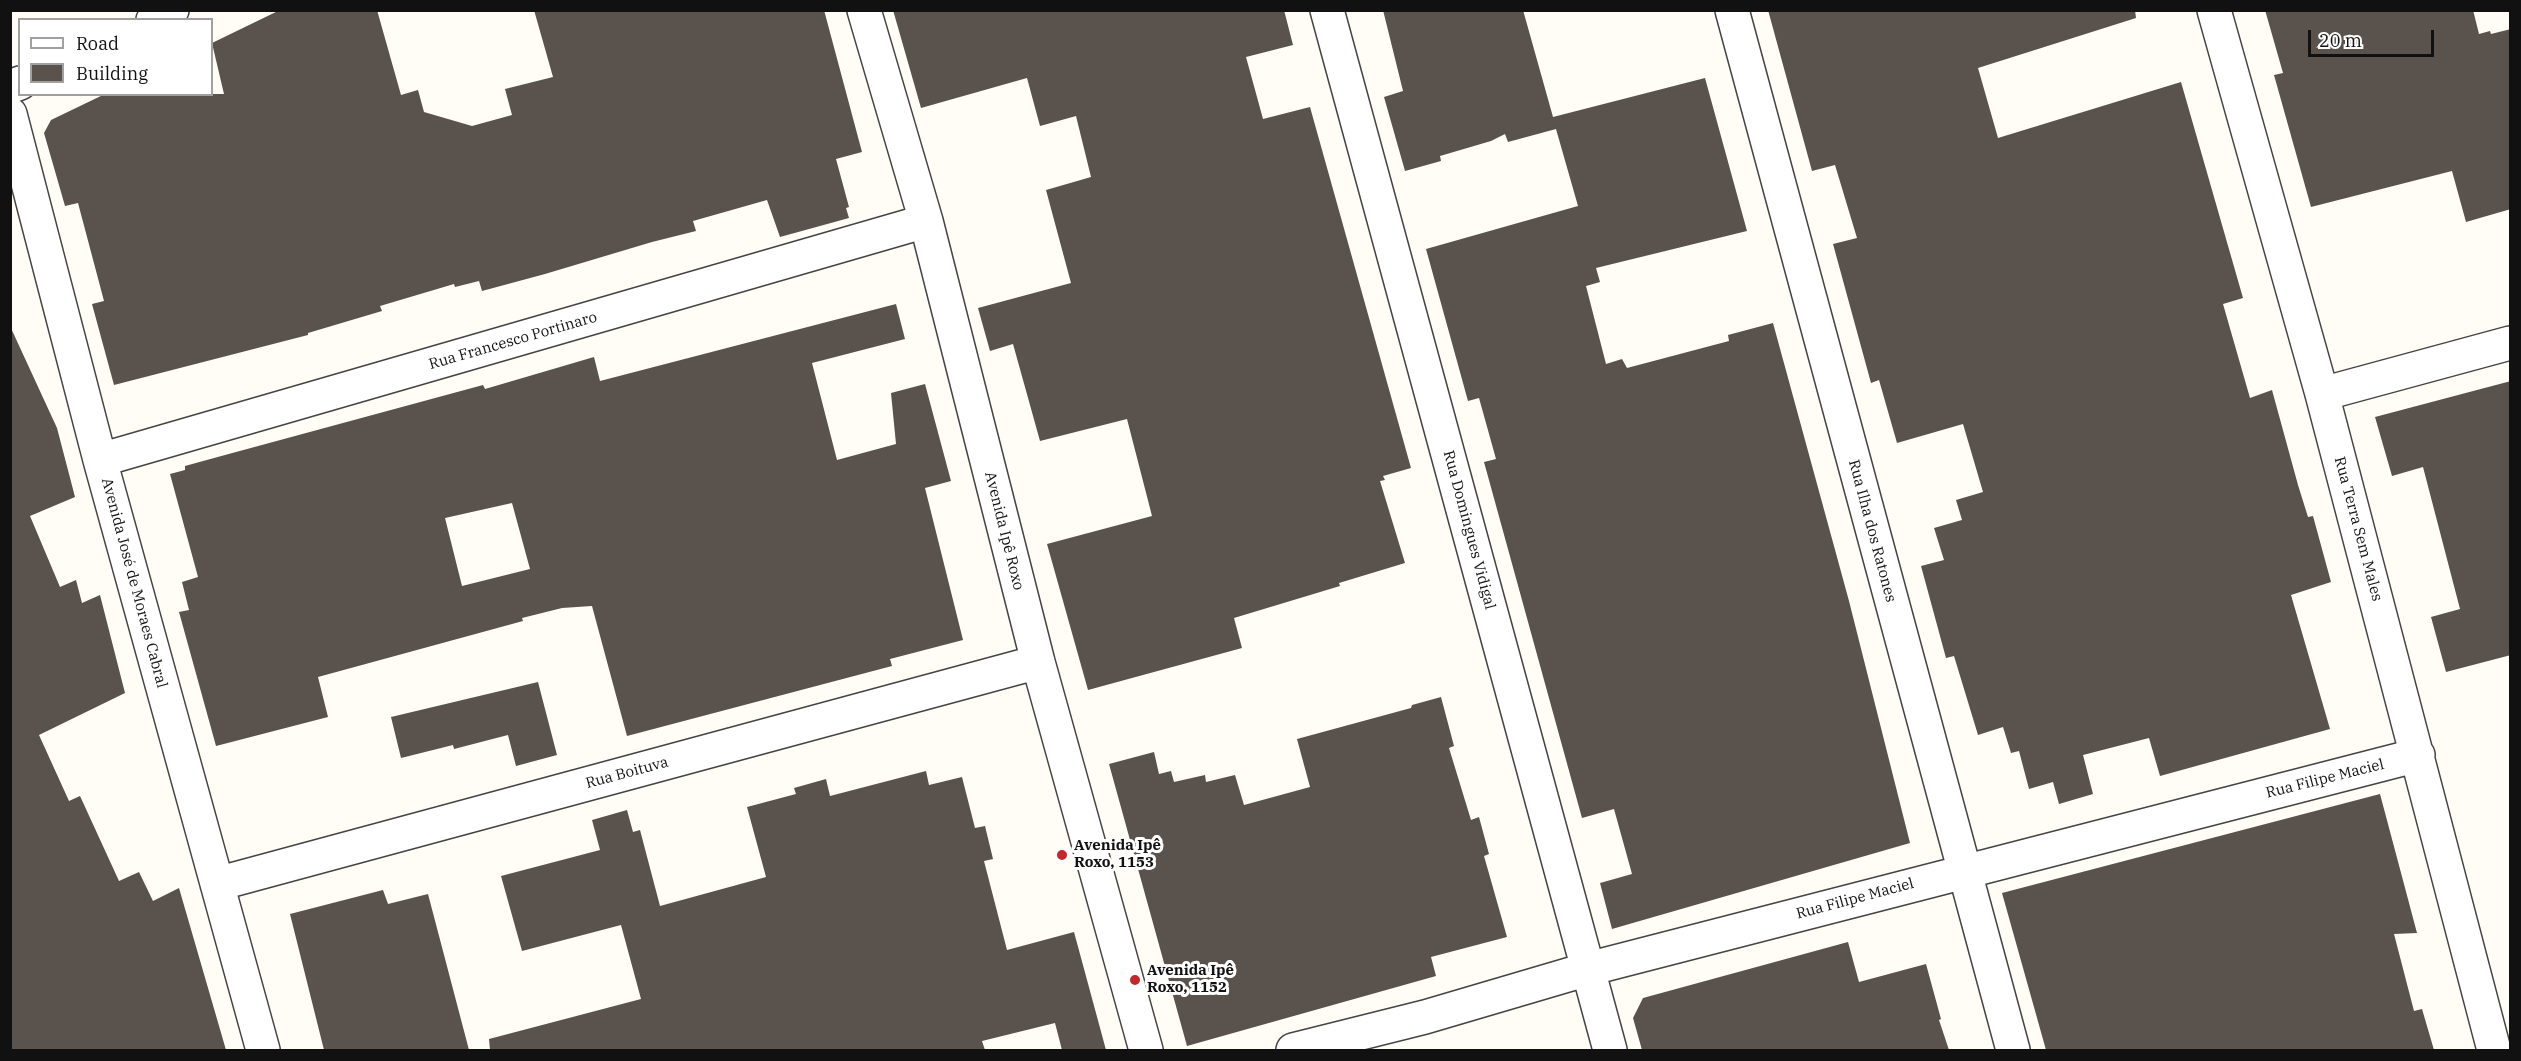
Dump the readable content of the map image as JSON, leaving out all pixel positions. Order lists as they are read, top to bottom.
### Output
{
  "streets": {
    "street": [
      "Rua Francesco Portinaro",
      "Rua Terra Sem Males",
      "Rua Domingues Vidigal",
      "Avenida Ipê Roxo",
      "Rua Ilha dos Ratones",
      "Avenida José de Moraes Cabral",
      "Rua Boituva",
      "Rua Filipe Maciel"
    ]
  },
  "crossings": [
    ["Rua Francesco Portinaro", "Avenida Ipê Roxo"],
    ["Rua Francesco Portinaro", "Avenida José de Moraes Cabral"],
    ["Rua Terra Sem Males", "Rua Filipe Maciel"],
    ["Rua Domingues Vidigal", "Rua Filipe Maciel"],
    ["Avenida Ipê Roxo", "Rua Boituva"],
    ["Rua Ilha dos Ratones", "Rua Filipe Maciel"],
    ["Avenida José de Moraes Cabral", "Rua Boituva"]
  ],
  "places": ["Avenida Ipê Roxo, 1153", "Avenida Ipê Roxo, 1152"],
  "legend": ["Road", "Building"],
  "scale_bar": "20 m"
}
